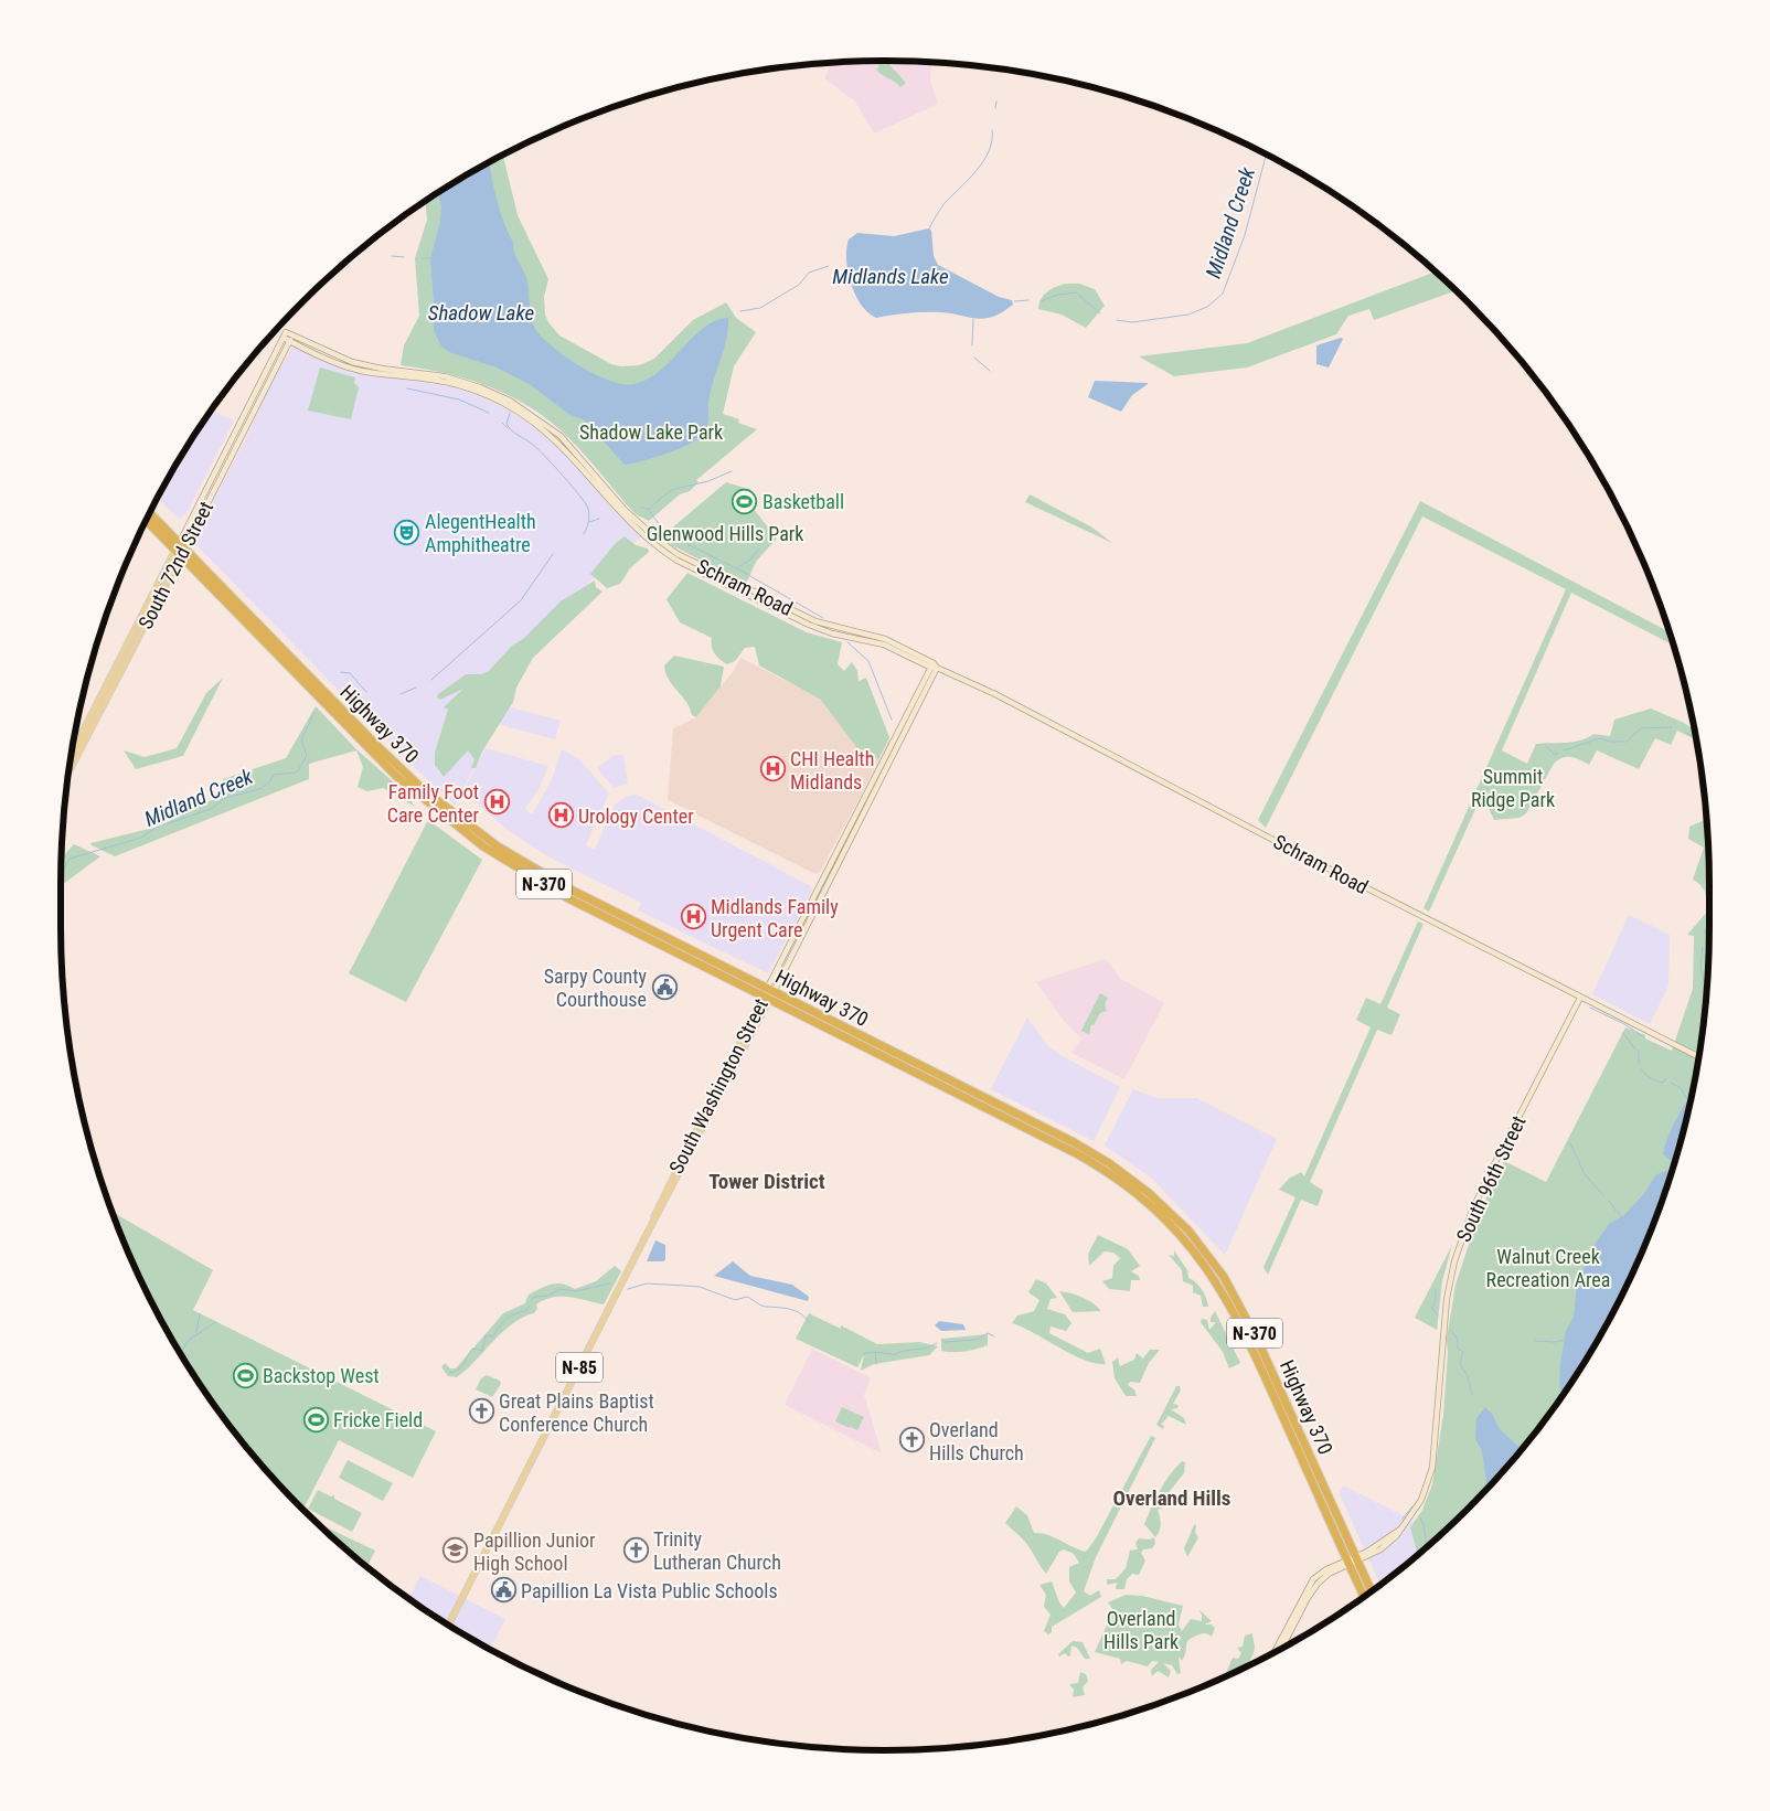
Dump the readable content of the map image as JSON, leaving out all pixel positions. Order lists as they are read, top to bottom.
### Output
{
  "streets": {
    "highway": ["Highway 370", "N-370"],
    "main road": [
      "South 72nd Street",
      "Schram Road",
      "South Washington Street",
      "South 96th Street",
      "N-85"
    ]
  },
  "crossings": [
    ["South 72nd Street", "Schram Road"],
    ["South 72nd Street", "Highway 370"],
    ["Schram Road", "South 96th Street"],
    ["Highway 370", "South Washington Street"],
    ["Highway 370", "South 96th Street"]
  ],
  "districts": ["Tower District", "Overland Hills"],
  "water": ["Midland Creek", "Midlands Lake", "Shadow Lake"],
  "parks": [
    "Shadow Lake Park",
    "Glenwood Hills Park",
    "Summit Ridge Park",
    "Walnut Creek Recreation Area",
    "Overland Hills Park"
  ],
  "places": {
    "sports": ["Basketball", "Backstop West", "Fricke Field"],
    "theatre": ["AlegentHealth Amphitheatre"],
    "hospital": [
      "CHI Health Midlands",
      "Family Foot Care Center",
      "Urology Center",
      "Midlands Family Urgent Care"
    ],
    "public building": ["Sarpy County Courthouse", "Papillion La Vista Public Schools"],
    "church": ["Great Plains Baptist Conference Church", "Overland Hills Church", "Trinity Lutheran Church"],
    "school or university": ["Papillion Junior High School"]
  }
}
